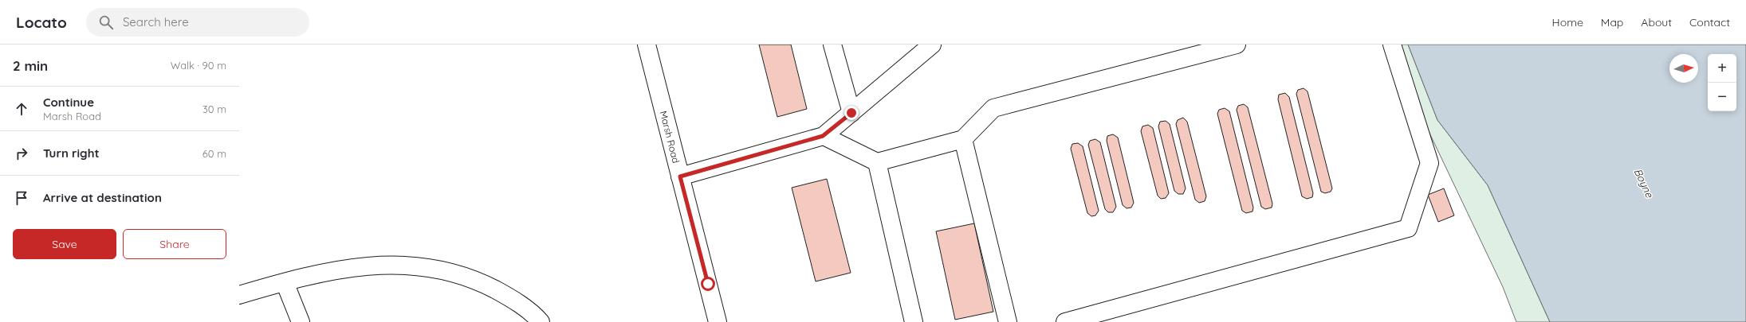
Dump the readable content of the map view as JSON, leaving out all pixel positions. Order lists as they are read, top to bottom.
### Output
{
  "streets": {
    "main road": ["Marsh Road"]
  },
  "water": ["Boyne"],
  "north": "right",
  "page": {
    "header": "Locato",
    "search": "Search here",
    "nav": [
      "Home",
      "Map",
      "About",
      "Contact"
    ],
    "heading": ["2 min", "Walk · 90 m"],
    "map_buttons": ["+", "−"],
    "list": [
      ["Continue", "Marsh Road", "30 m"],
      ["Turn right", "60 m"],
      "Arrive at destination"
    ],
    "buttons": ["Save", "Share"]
  }
}
